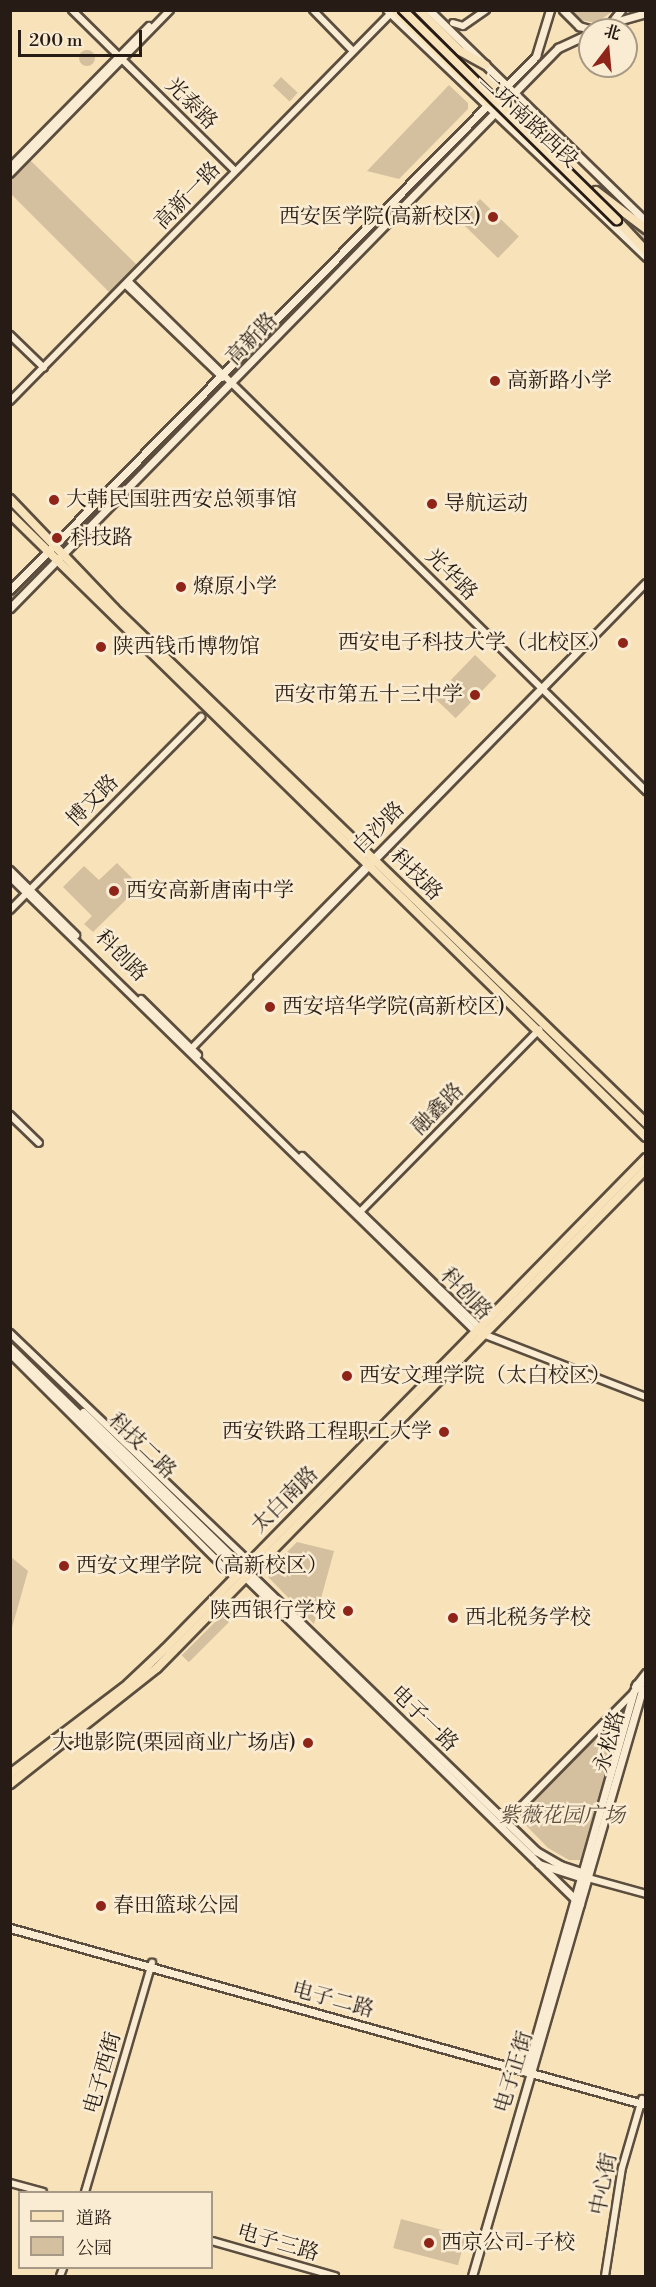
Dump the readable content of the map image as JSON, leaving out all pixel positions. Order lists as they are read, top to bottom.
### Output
{
  "streets": {
    "main road": [
      "二环南路西段",
      "高新路",
      "科技路",
      "科技二路",
      "太白南路",
      "电子一路",
      "永松路",
      "电子二路",
      "电子正街"
    ],
    "street": [
      "光泰路",
      "高新一路",
      "光华路",
      "博文路",
      "白沙路",
      "科创路",
      "融鑫路",
      "电子西街",
      "中心街",
      "电子三路"
    ]
  },
  "crossings": [
    ["光泰路", "高新一路"],
    ["二环南路西段", "高新路"],
    ["高新一路", "光华路"],
    ["高新路", "光华路"],
    ["高新路", "科技路"],
    ["光华路", "白沙路"],
    ["博文路", "科创路"],
    ["白沙路", "科技路"],
    ["白沙路", "科创路"],
    ["科技路", "融鑫路"],
    ["科创路", "融鑫路"],
    ["科创路", "太白南路"],
    ["科技二路", "太白南路"],
    ["科技二路", "电子一路"],
    ["太白南路", "电子一路"],
    ["电子一路", "永松路"],
    ["电子一路", "电子正街"],
    ["永松路", "电子正街"],
    ["电子二路", "电子正街"],
    ["电子二路", "电子西街"],
    ["电子二路", "中心街"]
  ],
  "parks": ["紫薇花园广场"],
  "places": [
    "西安医学院(高新校区)",
    "高新路小学",
    "大韩民国驻西安总领事馆",
    "导航运动",
    "科技路",
    "燎原小学",
    "西安电子科技大学（北校区）",
    "陕西钱币博物馆",
    "西安市第五十三中学",
    "西安高新唐南中学",
    "西安培华学院(高新校区)",
    "西安文理学院（太白校区）",
    "西安铁路工程职工大学",
    "西安文理学院（高新校区）",
    "陕西银行学校",
    "西北税务学校",
    "大地影院(栗园商业广场店)",
    "春田篮球公园",
    "西京公司-子校"
  ],
  "legend": ["道路", "公园"],
  "scale_bar": "200 m",
  "north": "top"
}
